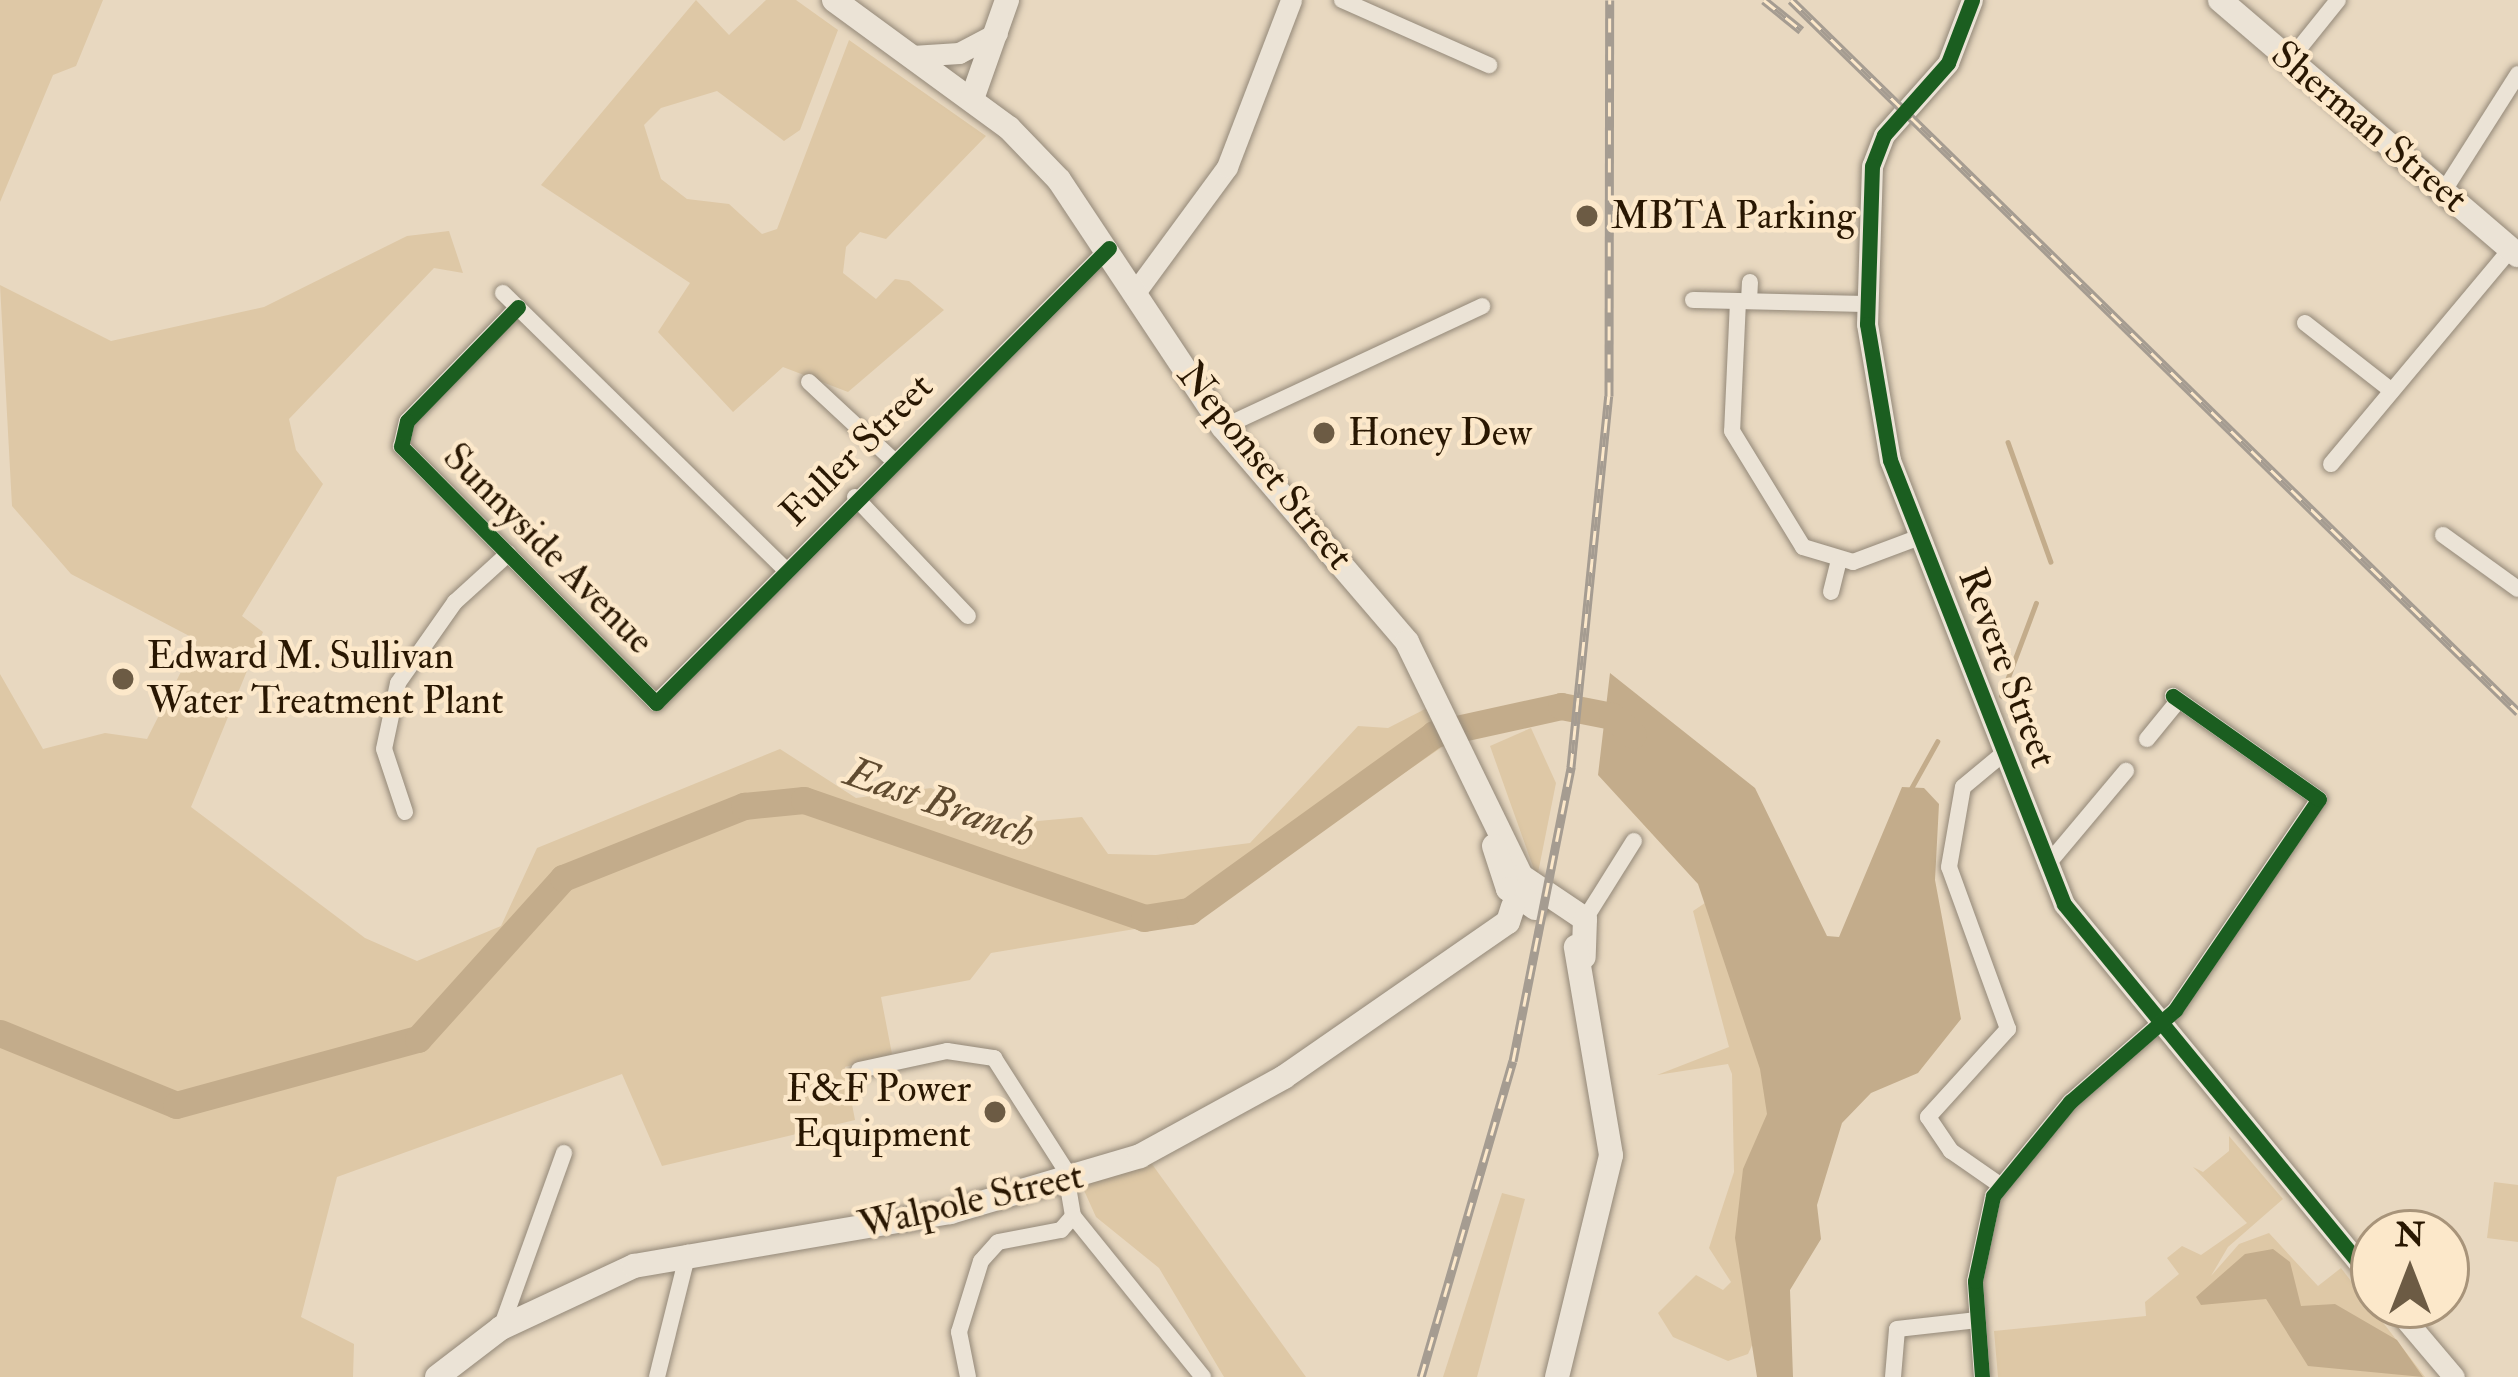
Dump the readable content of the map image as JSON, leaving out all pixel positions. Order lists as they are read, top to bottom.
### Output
{
  "streets": {
    "main road": ["Sherman Street", "Neponset Street", "Walpole Street"],
    "street": ["Fuller Street", "Sunnyside Avenue", "Revere Street"]
  },
  "crossings": [
    ["Fuller Street", "Neponset Street"],
    ["Fuller Street", "Sunnyside Avenue"],
    ["Neponset Street", "Walpole Street"]
  ],
  "water": ["East Branch"],
  "places": [
    "MBTA Parking",
    "Honey Dew",
    "Edward M. Sullivan Water Treatment Plant",
    "F&F Power Equipment"
  ],
  "north": "top"
}
